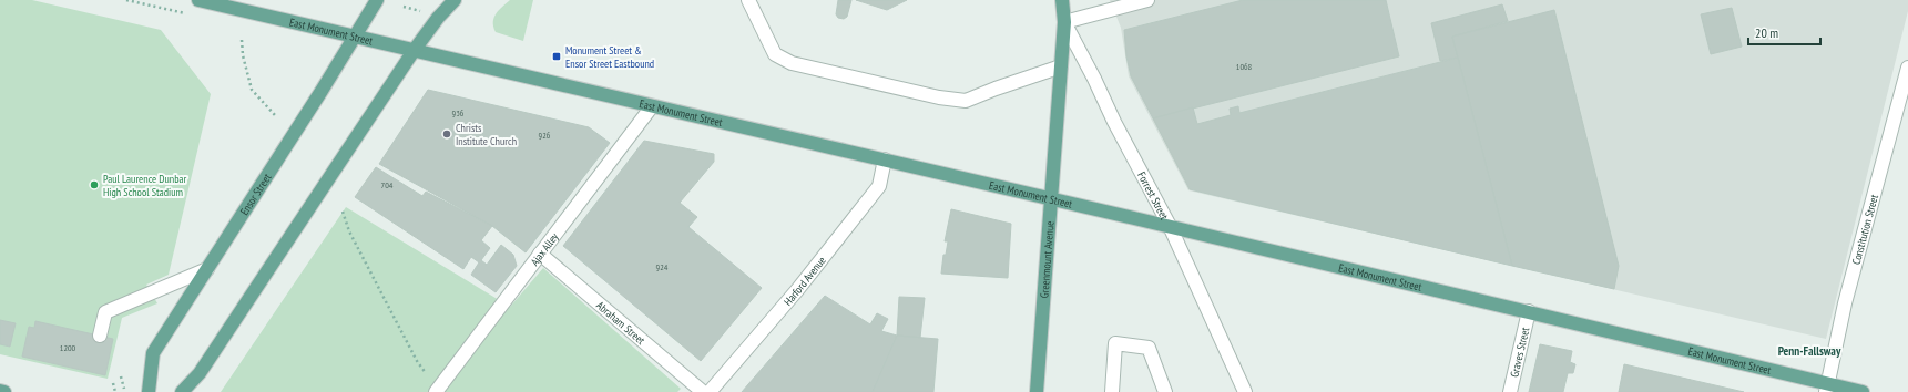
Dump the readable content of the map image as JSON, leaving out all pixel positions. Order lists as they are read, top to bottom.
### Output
{
  "streets": {
    "main road": [
      "East Monument Street",
      "Ensor Street",
      "Forrest Street",
      "Greenmount Avenue"
    ],
    "street": [
      "Constitution Street",
      "Ajax Alley",
      "Harford Avenue",
      "Abraham Street",
      "Graves Street"
    ]
  },
  "crossings": [
    ["East Monument Street", "Ensor Street"],
    ["East Monument Street", "Forrest Street"],
    ["East Monument Street", "Constitution Street"],
    ["East Monument Street", "Ajax Alley"],
    ["East Monument Street", "Greenmount Avenue"],
    ["East Monument Street", "Harford Avenue"],
    ["East Monument Street", "Graves Street"],
    ["Forrest Street", "Greenmount Avenue"],
    ["Ajax Alley", "Abraham Street"]
  ],
  "districts": ["Penn-Fallsway"],
  "places": {
    "transit": ["Monument Street & Ensor Street Eastbound"],
    "other": ["Christs Institute Church", "Paul Laurence Dunbar High School Stadium"]
  },
  "house_numbers": [
    "1068",
    "936",
    "926",
    "704",
    "924",
    "1200"
  ],
  "scale_bar": "20 m"
}
